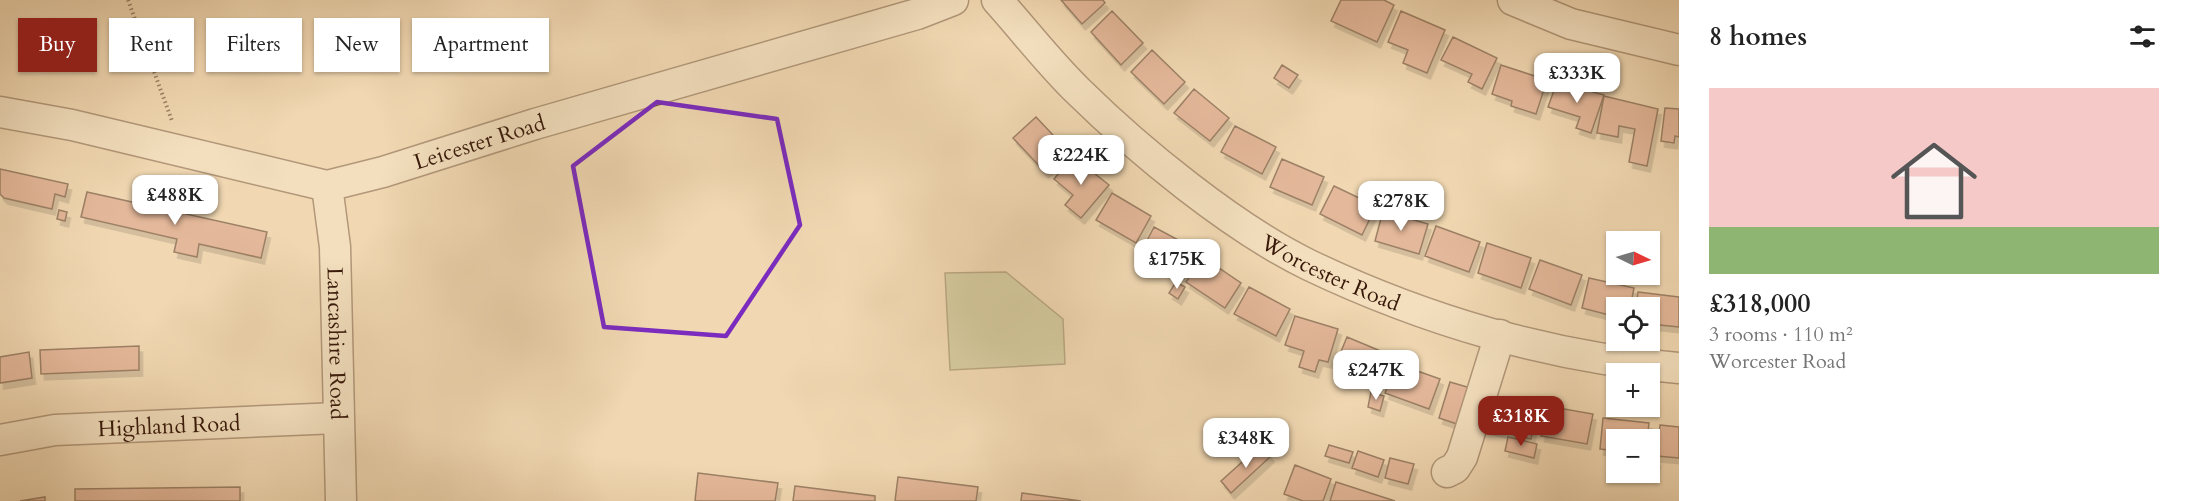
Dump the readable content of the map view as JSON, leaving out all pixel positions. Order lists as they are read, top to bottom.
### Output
{
  "streets": {
    "street": [
      "Leicester Road",
      "Worcester Road",
      "Lancashire Road",
      "Highland Road"
    ]
  },
  "crossings": [
    ["Leicester Road", "Lancashire Road"],
    ["Lancashire Road", "Highland Road"]
  ],
  "north": "right",
  "page": {
    "heading": "8 homes",
    "chip": [
      "Buy",
      "Rent",
      "Filters",
      "New",
      "Apartment"
    ],
    "price": [
      "£333K",
      "£224K",
      "£488K",
      "£278K",
      "£175K",
      "£247K",
      "£318K",
      "£348K"
    ],
    "list": [
      {
        "name": "£318,000",
        "note": "3 rooms · 110 m² · Worcester Road"
      }
    ],
    "map_buttons": ["+", "−"]
  }
}
